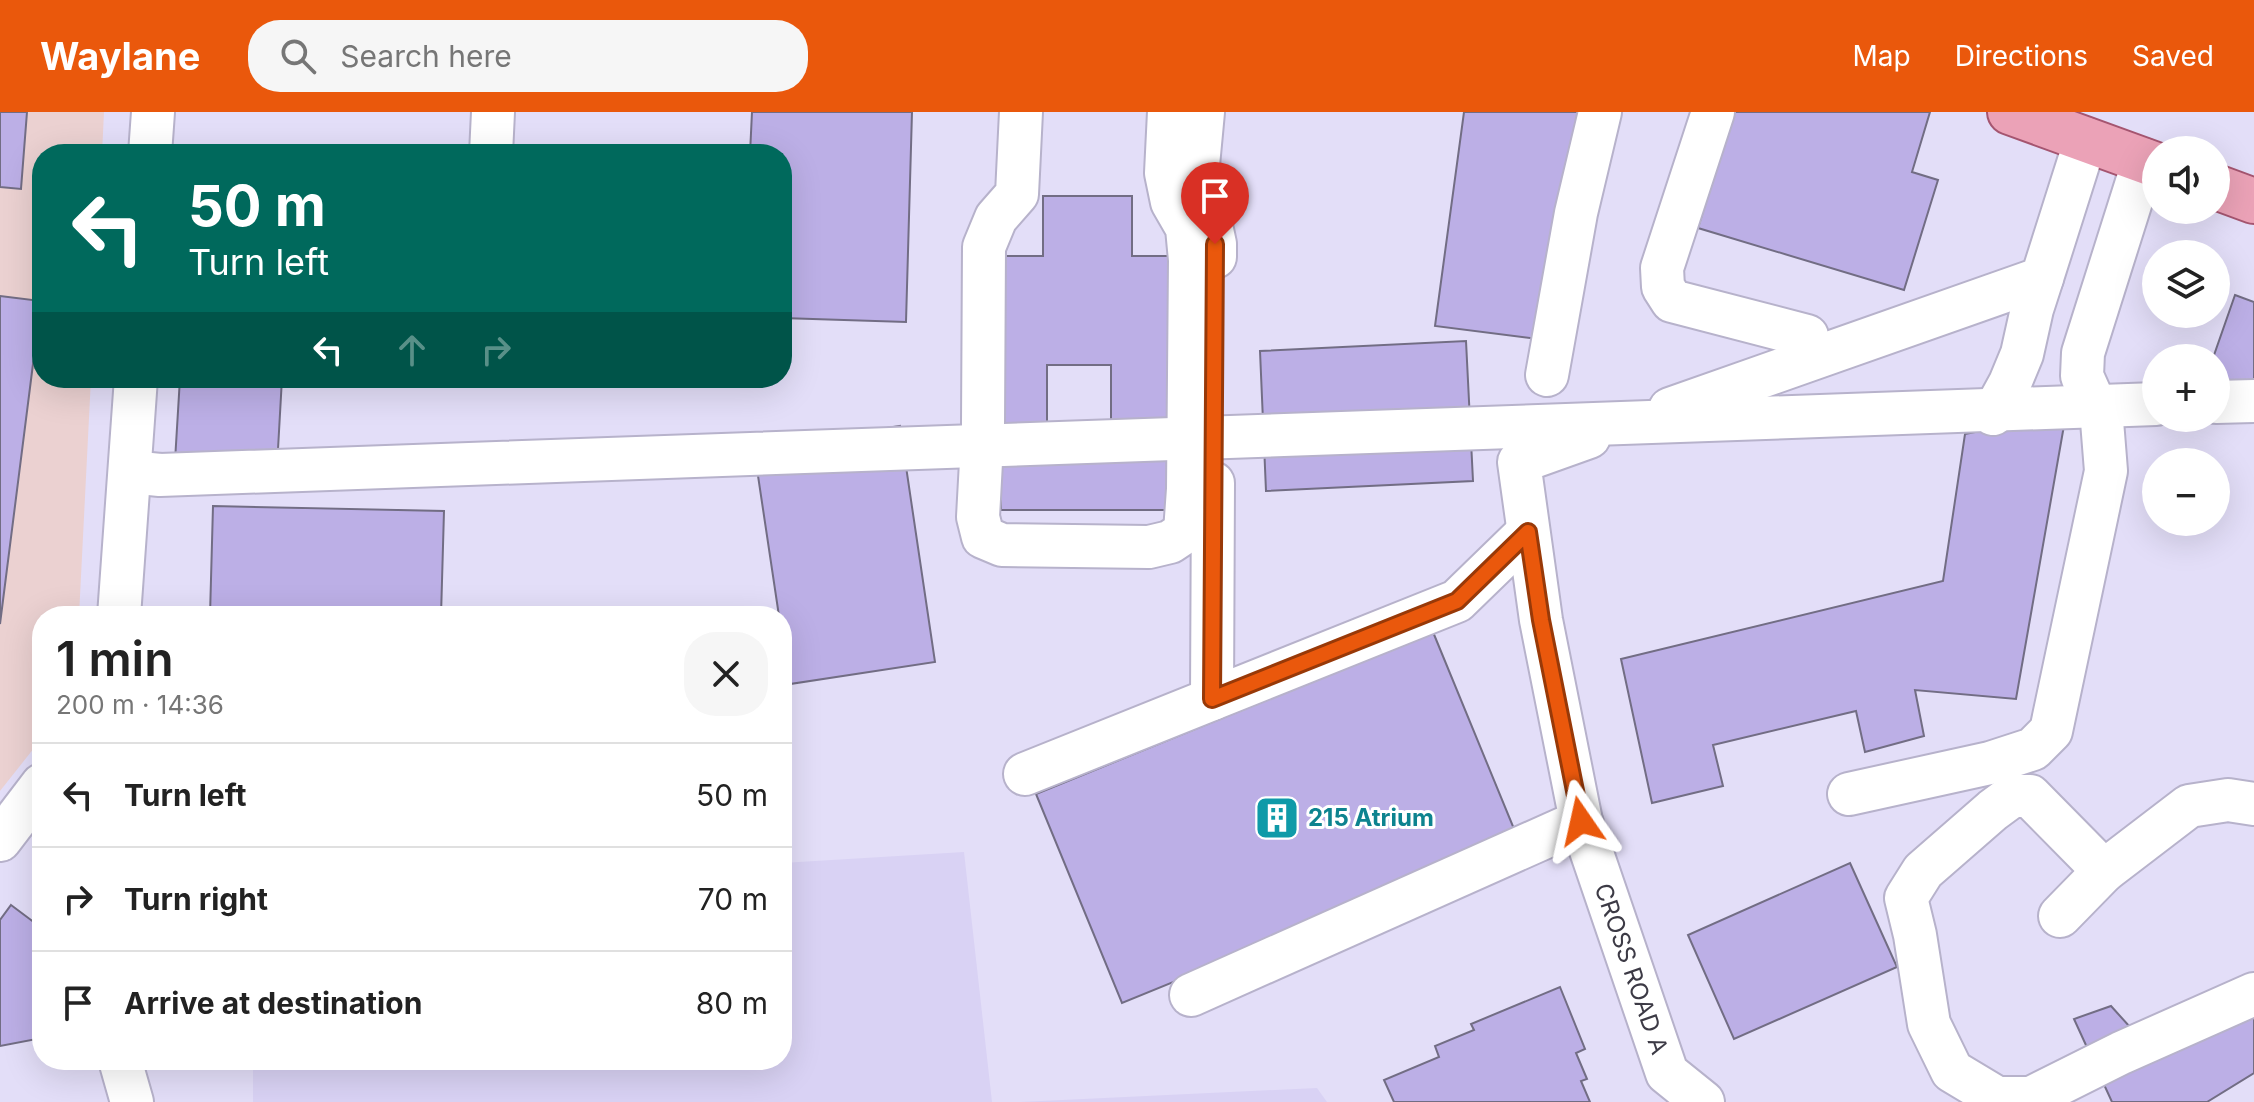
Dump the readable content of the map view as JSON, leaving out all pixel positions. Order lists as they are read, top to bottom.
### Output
{
  "streets": {
    "street": ["CROSS ROAD A"]
  },
  "places": {
    "building": ["215 Atrium"]
  },
  "page": {
    "header": "Waylane",
    "search": "Search here",
    "nav": ["Map", "Directions", "Saved"],
    "map_buttons": ["+", "−"],
    "turn": ["50 m", "Turn left"],
    "heading": ["1 min", "200 m · 14:36"],
    "list": [
      {
        "name": "Turn left",
        "value": "50 m"
      },
      {
        "name": "Turn right",
        "value": "70 m"
      },
      {
        "name": "Arrive at destination",
        "value": "80 m"
      }
    ]
  }
}
